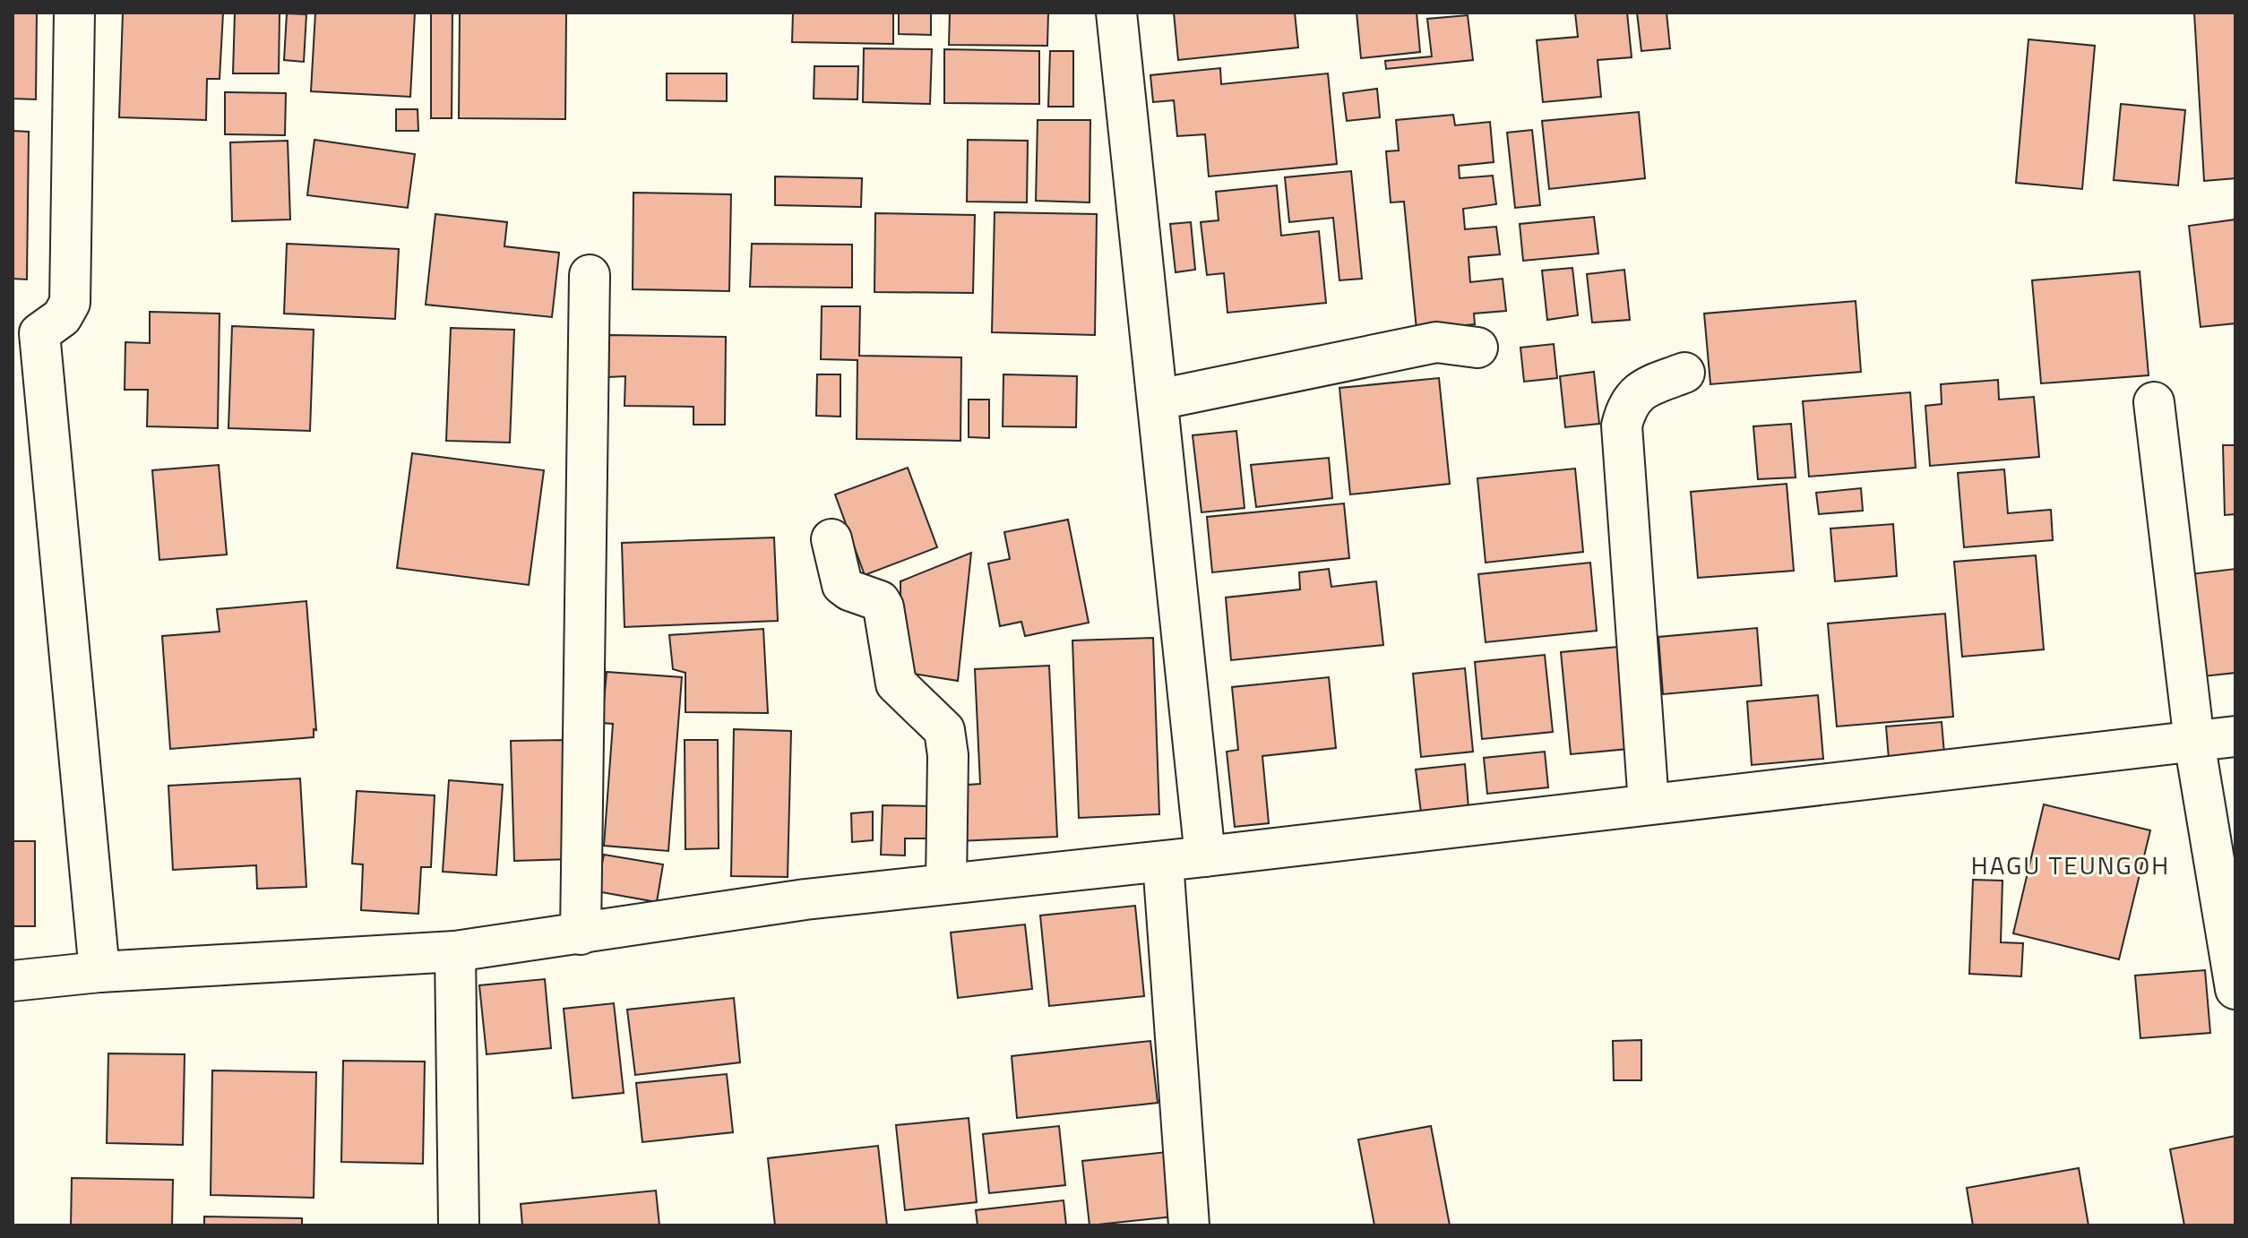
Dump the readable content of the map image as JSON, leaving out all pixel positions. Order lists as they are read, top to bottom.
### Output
{
  "districts": ["HAGU TEUNGOH"]
}
